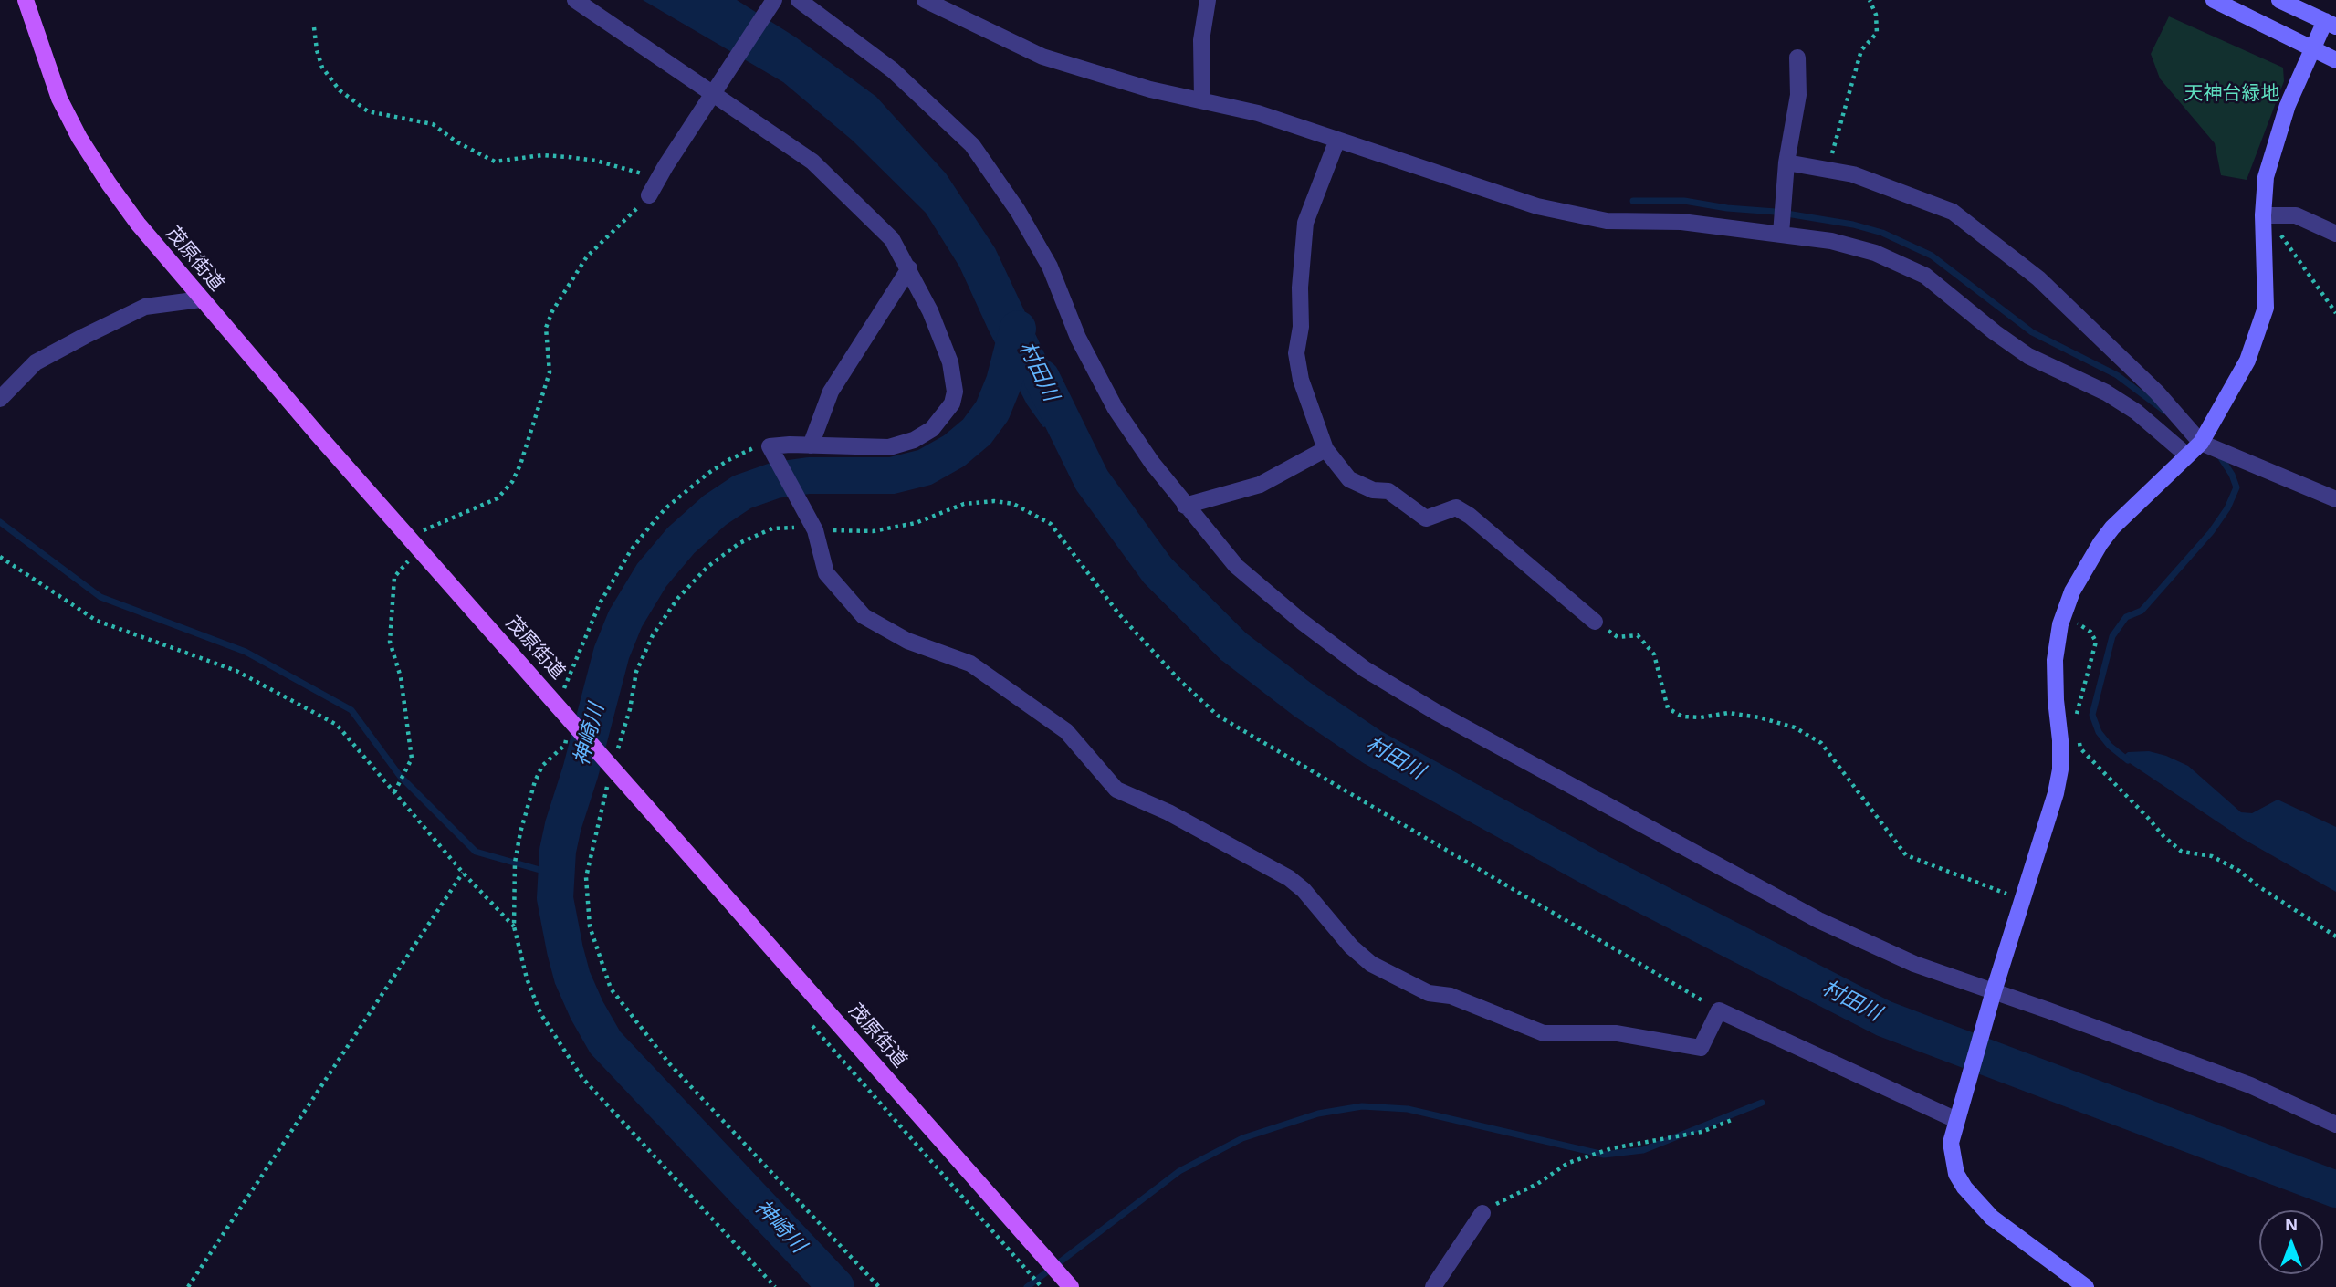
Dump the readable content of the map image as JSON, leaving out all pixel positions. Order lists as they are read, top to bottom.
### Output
{
  "streets": {
    "main road": ["茂原街道"]
  },
  "water": ["村田川", "神崎川"],
  "parks": ["天神台緑地"],
  "north": "top"
}
